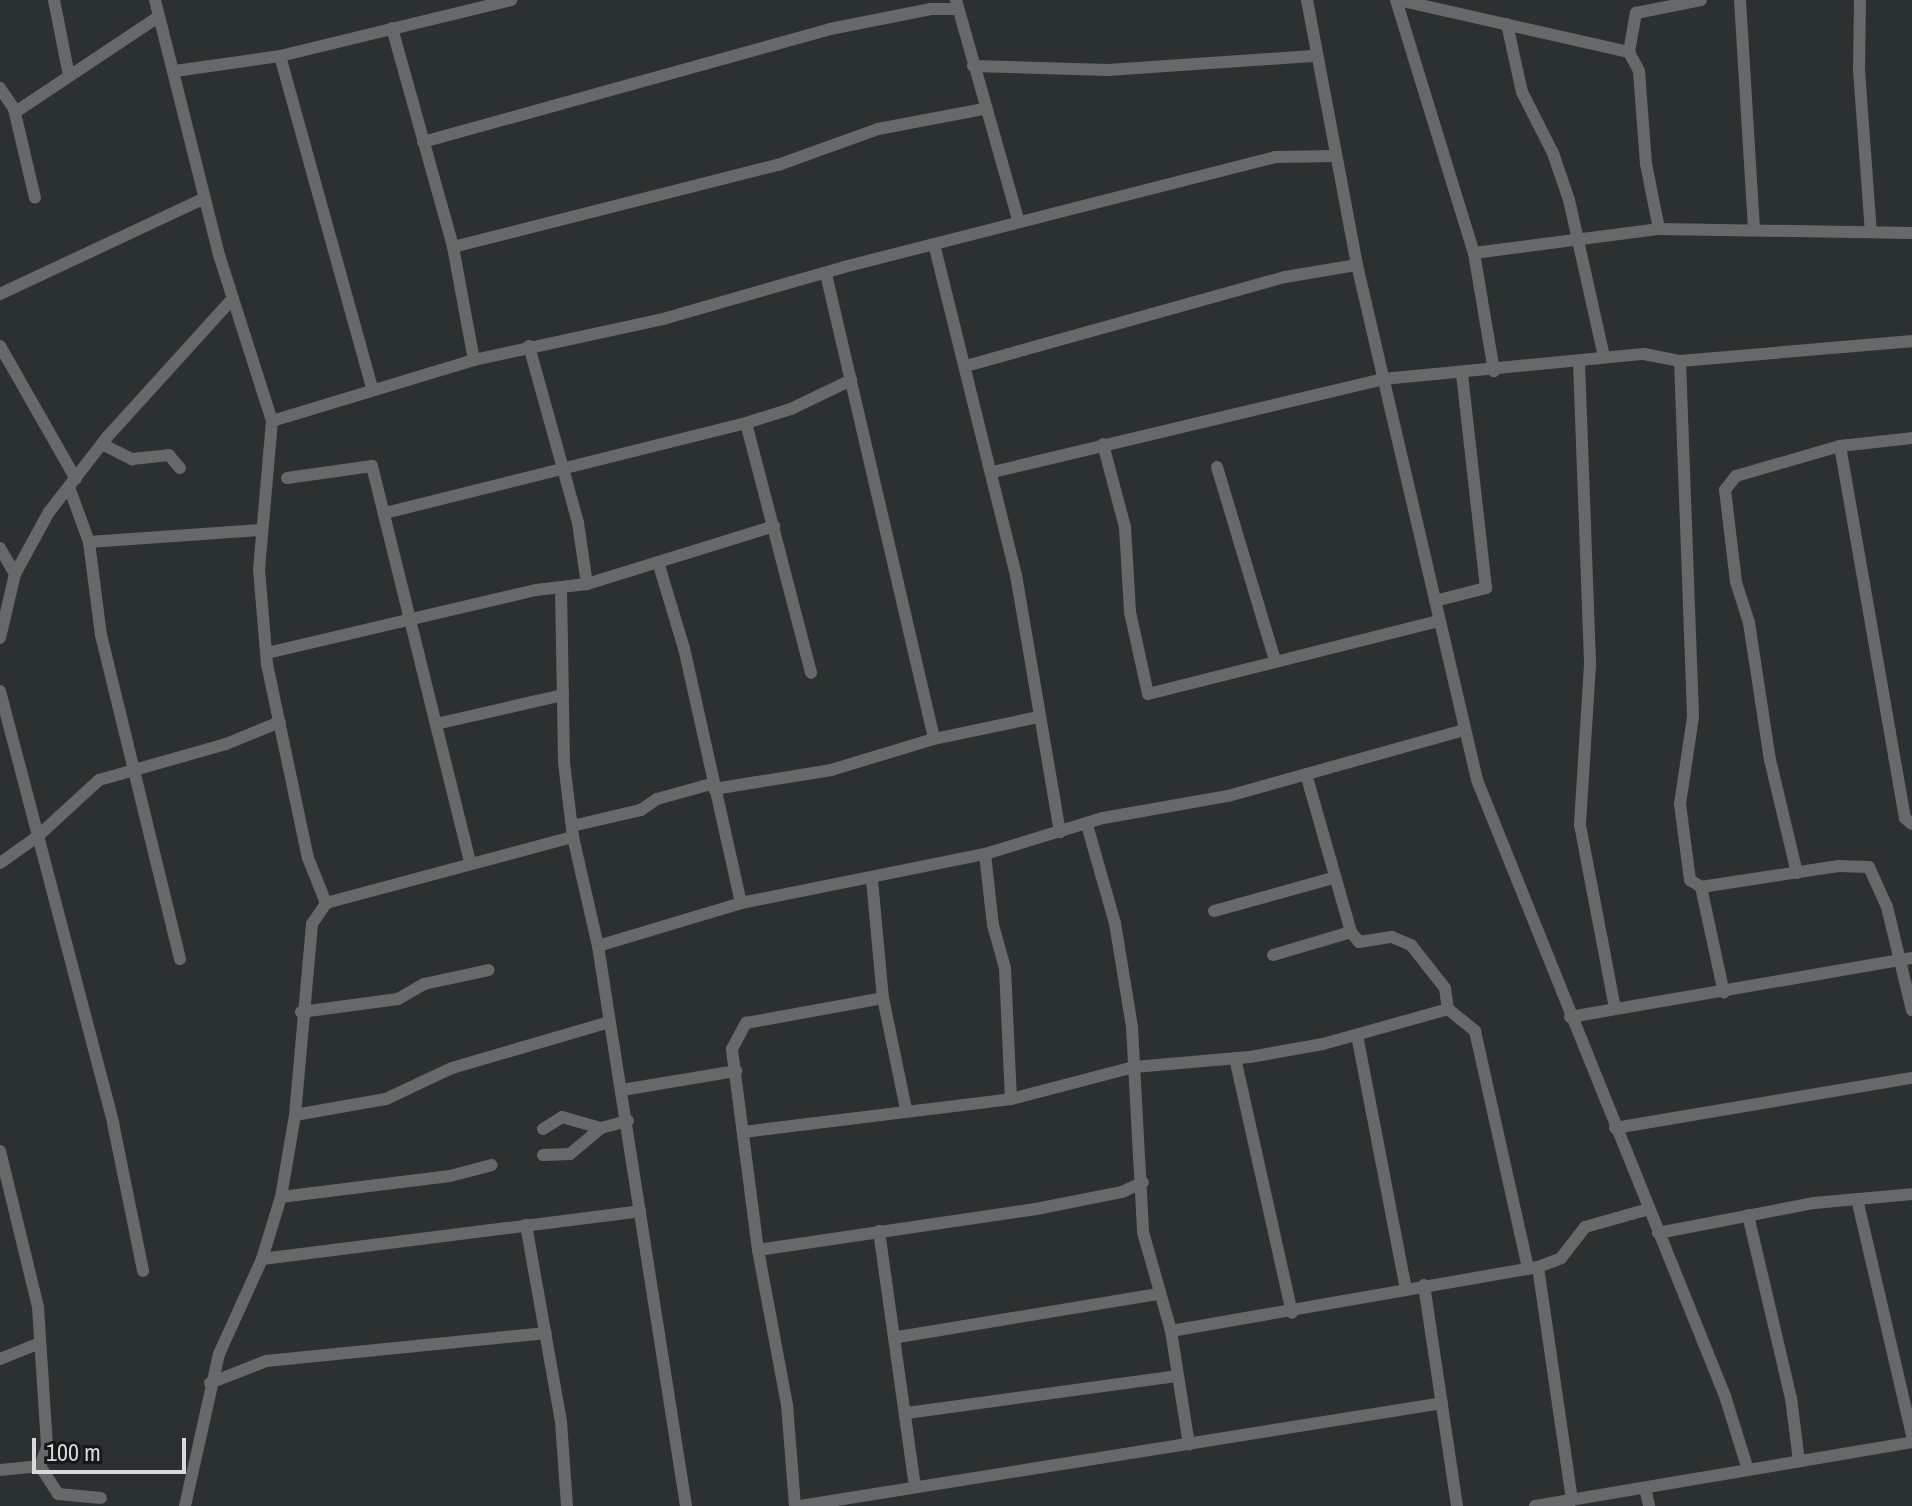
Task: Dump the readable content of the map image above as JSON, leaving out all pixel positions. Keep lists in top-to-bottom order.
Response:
{
  "scale_bar": "100 m"
}
